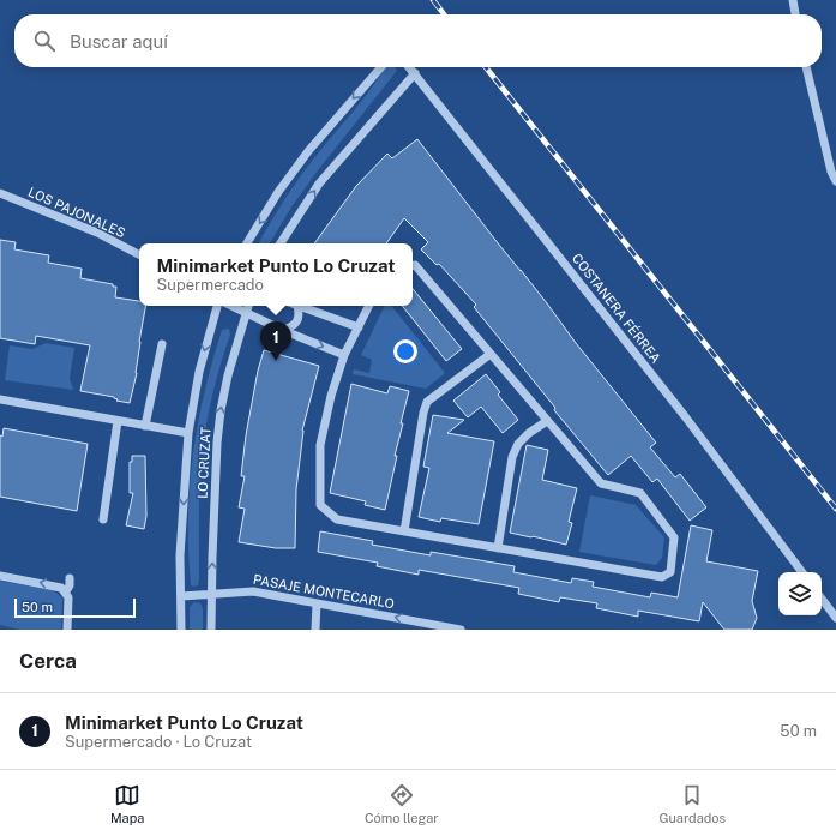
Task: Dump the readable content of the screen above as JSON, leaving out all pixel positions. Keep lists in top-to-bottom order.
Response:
{
  "streets": {
    "street": [
      "LOS PAJONALES",
      "COSTANERA FÉRREA",
      "LO CRUZAT",
      "PASAJE MONTECARLO"
    ]
  },
  "crossings": [
    ["LO CRUZAT", "PASAJE MONTECARLO"]
  ],
  "one_way": ["PASAJE MONTECARLO"],
  "scale_bar": "50 m",
  "page": {
    "search": "Buscar aquí",
    "popup": ["Minimarket Punto Lo Cruzat", "Supermercado"],
    "pins": "1",
    "scale": "50 m",
    "heading": "Cerca",
    "list": [
      {
        "mark": "1",
        "name": "Minimarket Punto Lo Cruzat",
        "note": "Supermercado · Lo Cruzat",
        "value": "50 m"
      }
    ],
    "nav": ["Mapa", "Cómo llegar", "Guardados"]
  }
}
